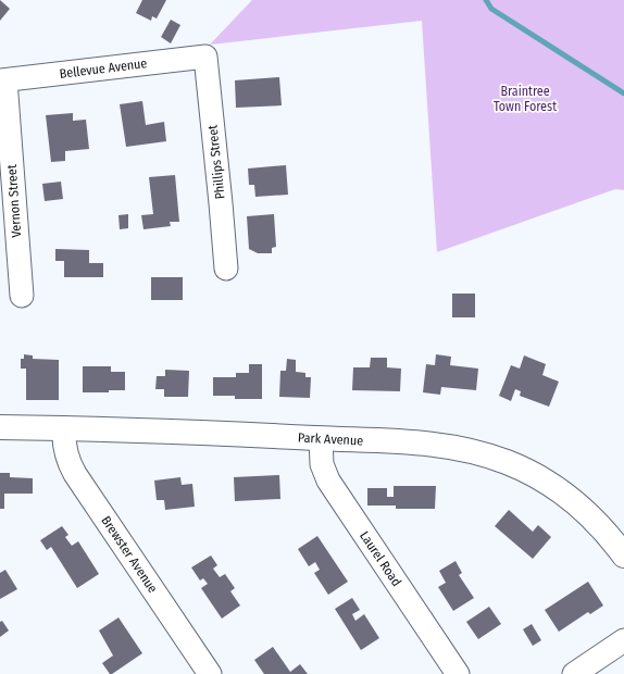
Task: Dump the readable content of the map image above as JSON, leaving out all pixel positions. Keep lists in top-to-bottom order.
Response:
{
  "streets": {
    "street": [
      "Bellevue Avenue",
      "Phillips Street",
      "Vernon Street",
      "Park Avenue",
      "Brewster Avenue",
      "Laurel Road"
    ]
  },
  "crossings": [
    ["Bellevue Avenue", "Phillips Street"],
    ["Bellevue Avenue", "Vernon Street"],
    ["Park Avenue", "Brewster Avenue"],
    ["Park Avenue", "Laurel Road"]
  ],
  "parks": ["Braintree Town Forest"]
}
